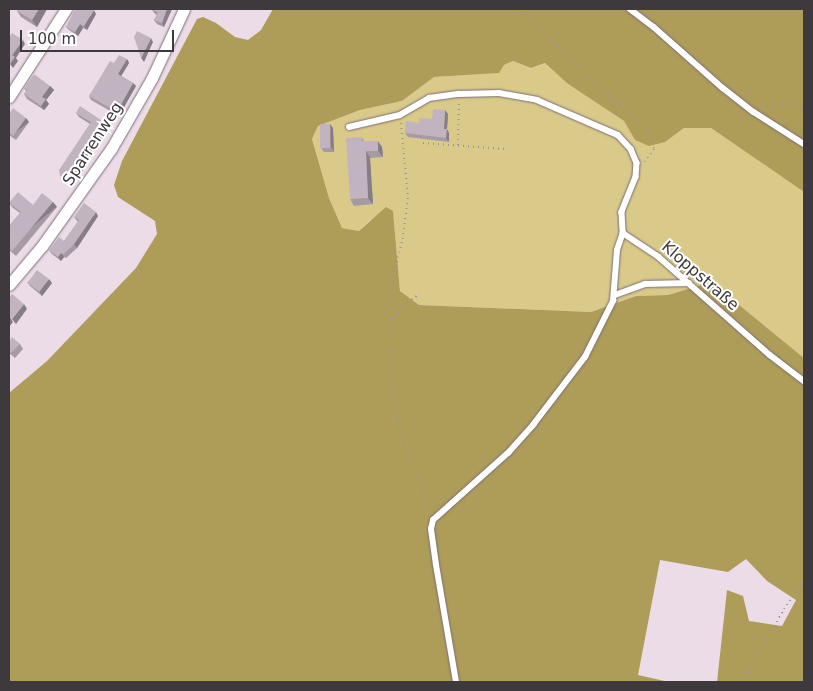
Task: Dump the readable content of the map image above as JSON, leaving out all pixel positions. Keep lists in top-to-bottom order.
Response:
{
  "streets": {
    "street": ["Sparrenweg"],
    "lane": ["Kloppstraße"]
  },
  "scale_bar": "100 m"
}
